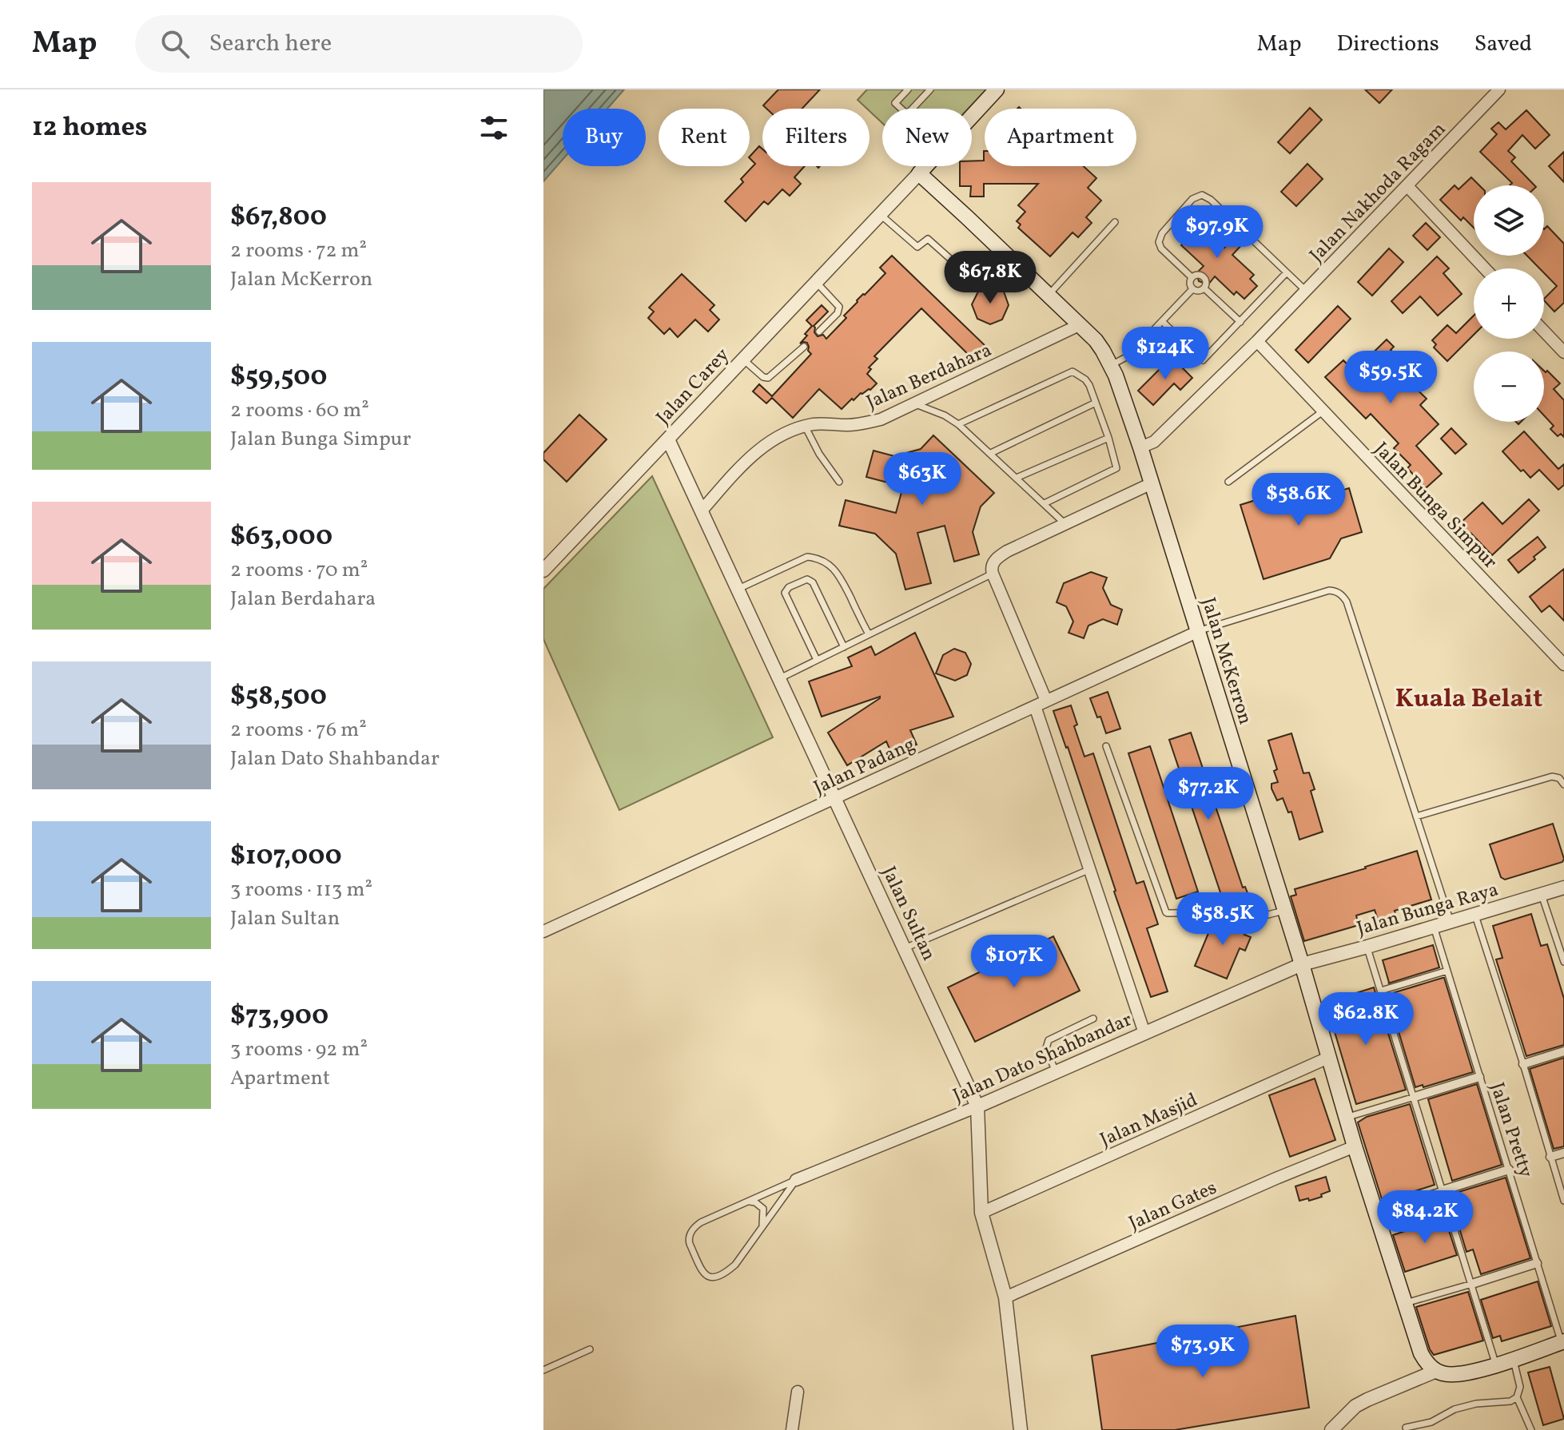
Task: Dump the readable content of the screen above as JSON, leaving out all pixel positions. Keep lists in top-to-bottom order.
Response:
{
  "streets": {
    "main road": ["Jalan McKerron"],
    "street": [
      "Jalan Nakhoda Ragam",
      "Jalan Berdahara",
      "Jalan Carey",
      "Jalan Bunga Simpur",
      "Jalan Padang",
      "Jalan Bunga Raya",
      "Jalan Sultan",
      "Jalan Dato Shahbandar",
      "Jalan Masjid",
      "Jalan Gates"
    ],
    "lane": ["Jalan Pretty"]
  },
  "crossings": [
    ["Jalan Nakhoda Ragam", "Jalan Bunga Simpur"],
    ["Jalan Nakhoda Ragam", "Jalan McKerron"],
    ["Jalan Berdahara", "Jalan McKerron"],
    ["Jalan Berdahara", "Jalan Sultan"],
    ["Jalan Carey", "Jalan McKerron"],
    ["Jalan Carey", "Jalan Sultan"],
    ["Jalan McKerron", "Jalan Padang"],
    ["Jalan McKerron", "Jalan Bunga Raya"],
    ["Jalan McKerron", "Jalan Dato Shahbandar"],
    ["Jalan McKerron", "Jalan Masjid"],
    ["Jalan McKerron", "Jalan Gates"],
    ["Jalan Padang", "Jalan Sultan"],
    ["Jalan Bunga Raya", "Jalan Dato Shahbandar"],
    ["Jalan Bunga Raya", "Jalan Pretty"],
    ["Jalan Sultan", "Jalan Dato Shahbandar"],
    ["Jalan Sultan", "Jalan Masjid"],
    ["Jalan Sultan", "Jalan Gates"]
  ],
  "districts": ["Kuala Belait"],
  "page": {
    "header": "Map",
    "search": "Search here",
    "nav": ["Map", "Directions", "Saved"],
    "heading": "12 homes",
    "chip": [
      "Buy",
      "Rent",
      "Filters",
      "New",
      "Apartment"
    ],
    "list": [
      {
        "name": "$67,800",
        "note": "2 rooms · 72 m² · Jalan McKerron"
      },
      {
        "name": "$59,500",
        "note": "2 rooms · 60 m² · Jalan Bunga Simpur"
      },
      {
        "name": "$63,000",
        "note": "2 rooms · 70 m² · Jalan Berdahara"
      },
      {
        "name": "$58,500",
        "note": "2 rooms · 76 m² · Jalan Dato Shahbandar"
      },
      {
        "name": "$107,000",
        "note": "3 rooms · 113 m² · Jalan Sultan"
      },
      {
        "name": "$73,900",
        "note": "3 rooms · 92 m² · Apartment"
      }
    ],
    "map_buttons": ["+", "−"],
    "price": [
      "$97.9K",
      "$67.8K",
      "$124K",
      "$59.5K",
      "$63K",
      "$58.6K",
      "$77.2K",
      "$58.5K",
      "$107K",
      "$62.8K",
      "$84.2K",
      "$73.9K"
    ]
  }
}
